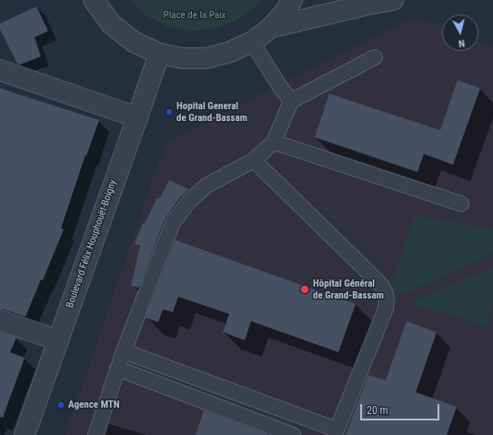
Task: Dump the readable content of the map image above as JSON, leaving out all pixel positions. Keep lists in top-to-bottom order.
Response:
{
  "streets": {
    "street": ["Boulevard Félix Houphouët-Boigny"]
  },
  "parks": ["Place de la Paix"],
  "places": ["Hopital General de Grand-Bassam", "Hôpital Général de Grand-Bassam", "Agence MTN"],
  "scale_bar": "20 m",
  "north": "bottom"
}
